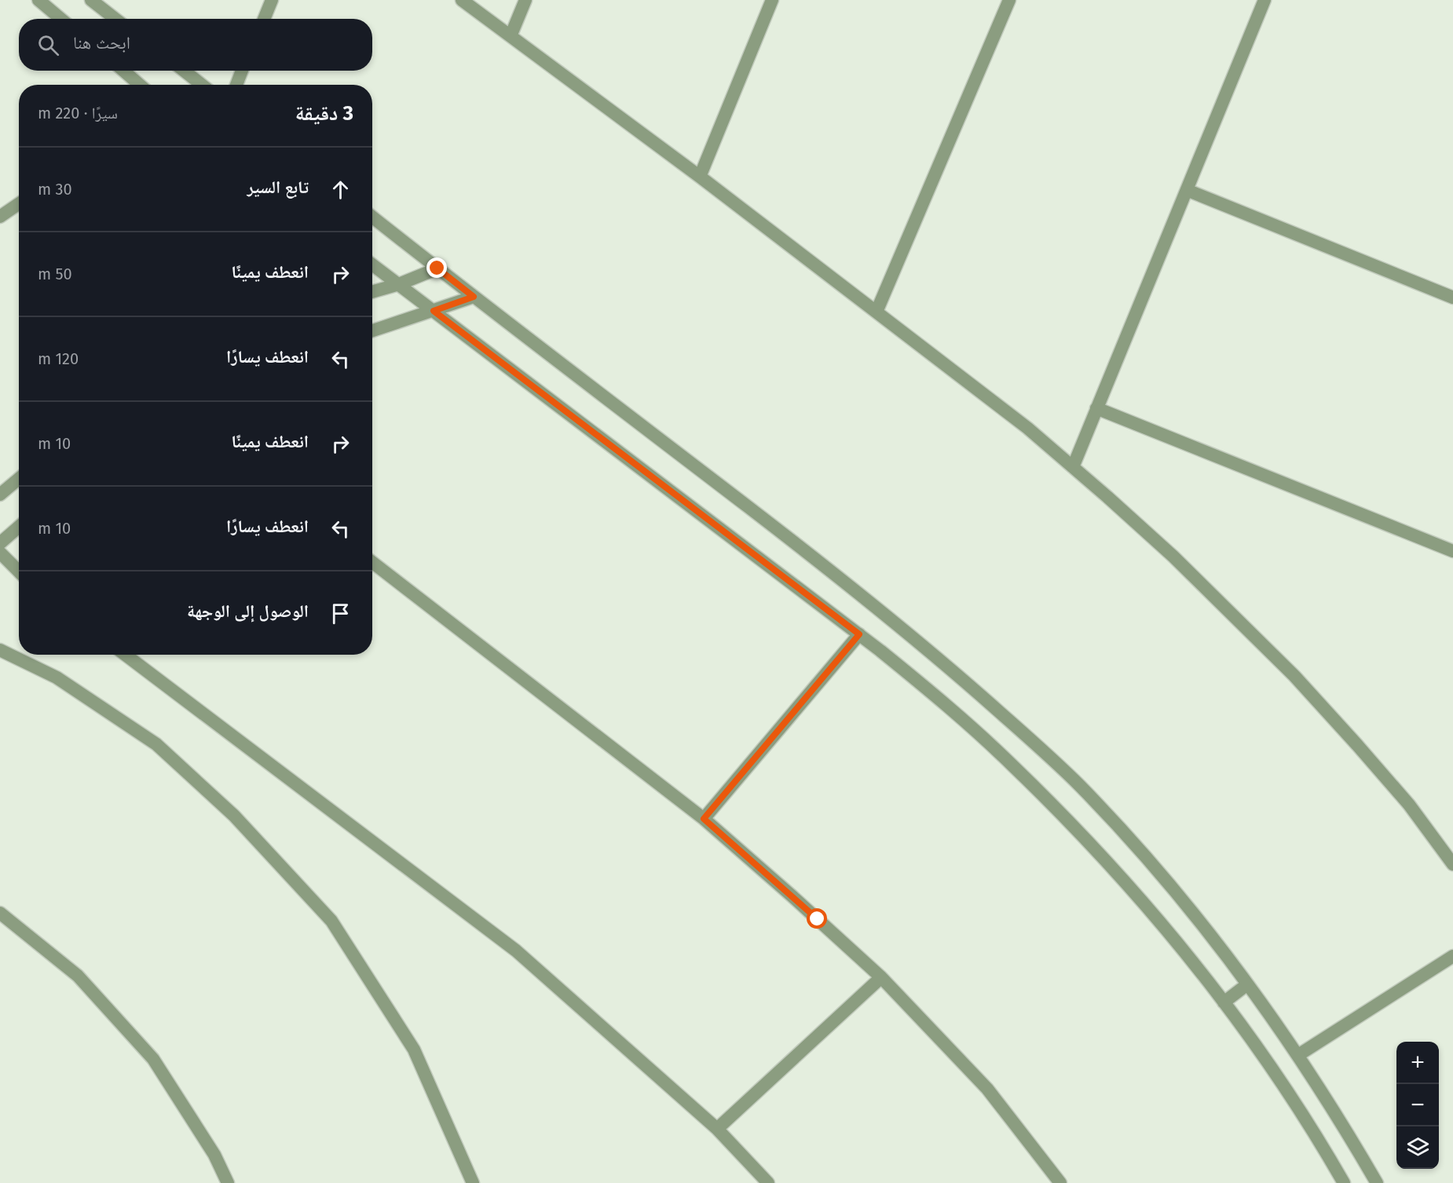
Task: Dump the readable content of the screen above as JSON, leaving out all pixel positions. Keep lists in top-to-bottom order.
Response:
{
  "page": {
    "search": "ابحث هنا",
    "heading": ["3 دقيقة", "سيرًا · 220 m"],
    "list": [
      ["تابع السير", "30 m"],
      ["انعطف يمينًا", "50 m"],
      ["انعطف يسارًا", "120 m"],
      ["انعطف يمينًا", "10 m"],
      ["انعطف يسارًا", "10 m"],
      "الوصول إلى الوجهة"
    ],
    "map_buttons": ["+", "−"]
  }
}
